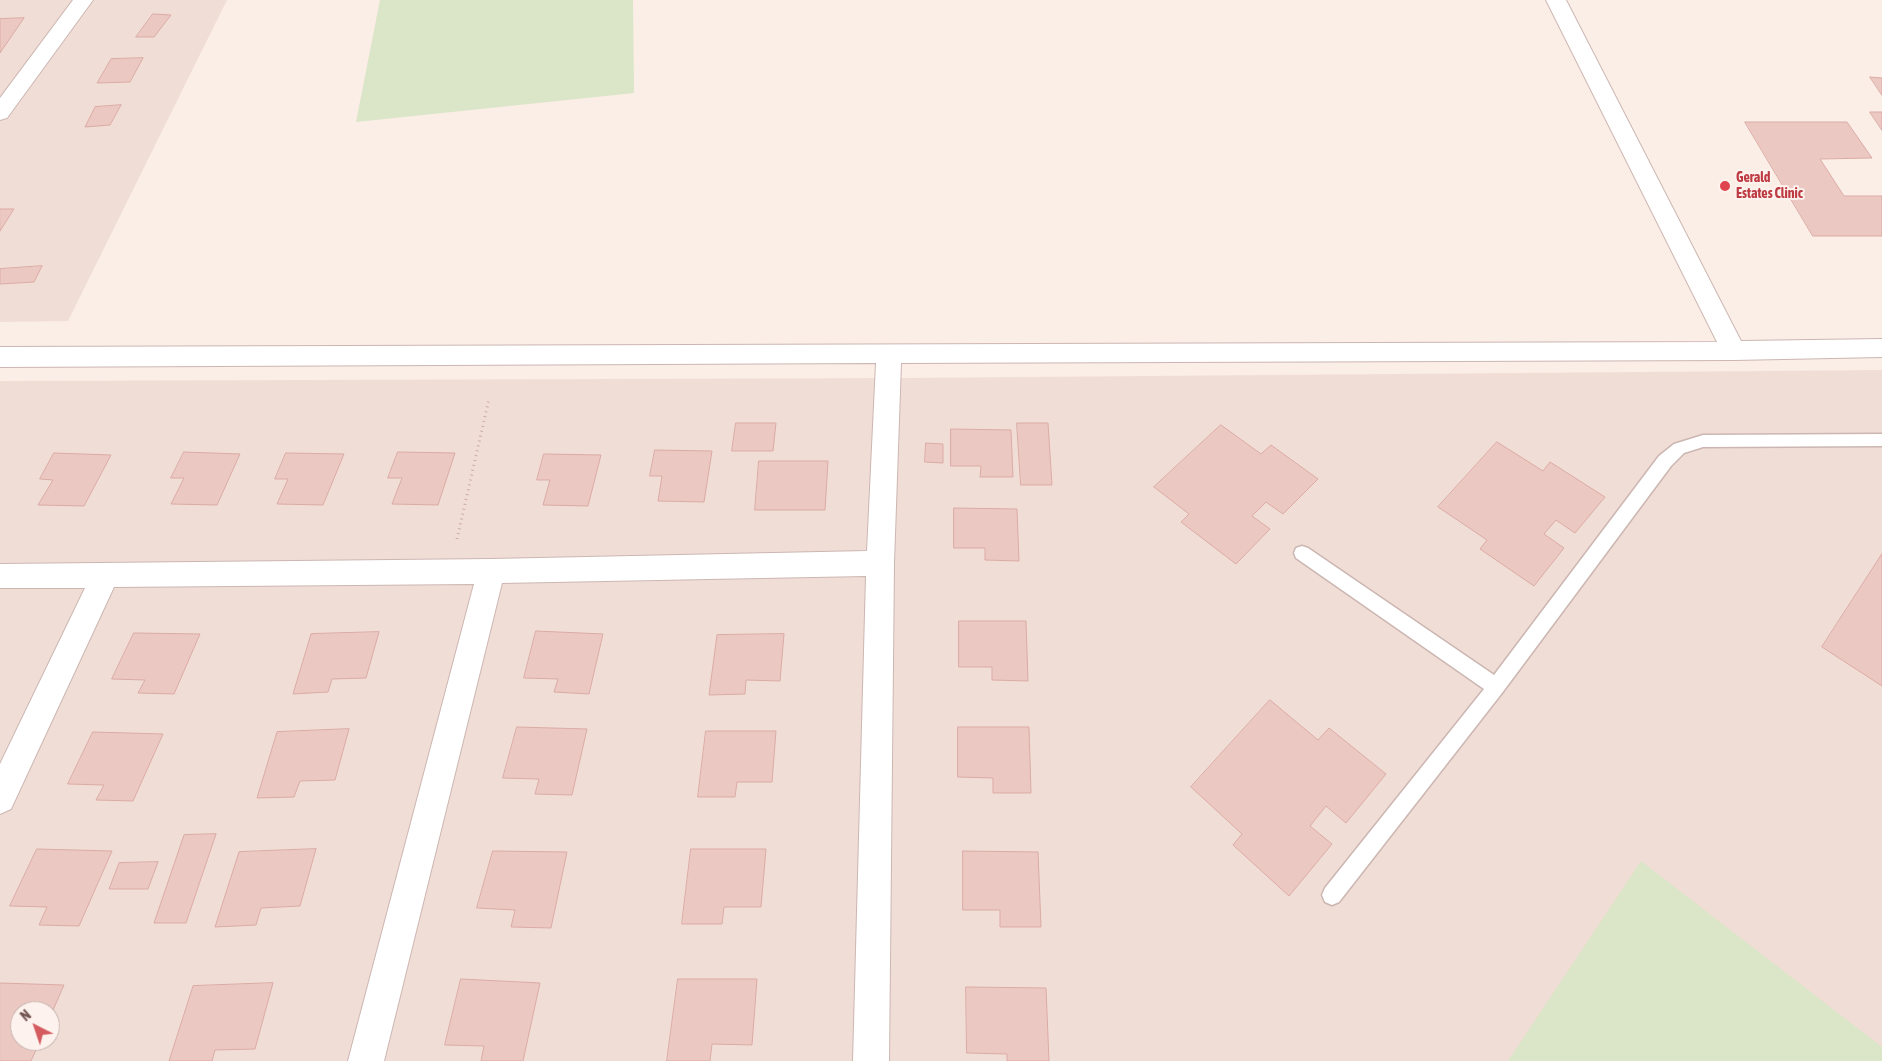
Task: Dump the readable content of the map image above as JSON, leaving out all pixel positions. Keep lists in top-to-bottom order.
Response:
{
  "places": ["Gerald Estates Clinic"],
  "north": "top left"
}
